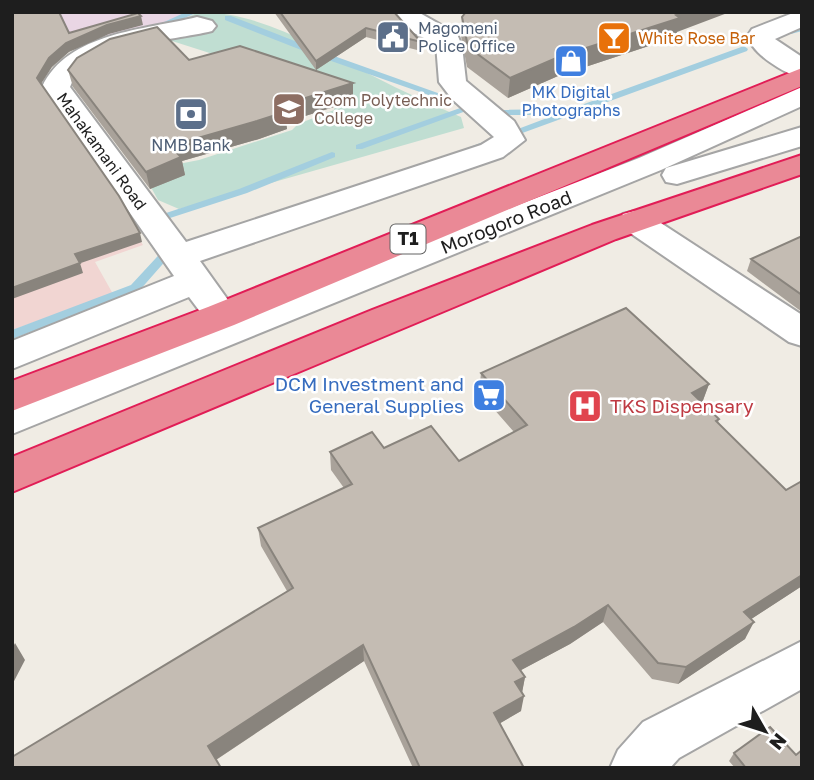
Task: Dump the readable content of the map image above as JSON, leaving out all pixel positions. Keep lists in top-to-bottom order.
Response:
{
  "streets": {
    "highway": ["Morogoro Road", "T1"],
    "street": ["Mahakamani Road"]
  },
  "crossings": [
    ["Mahakamani Road", "Morogoro Road"]
  ],
  "places": {
    "public building": ["Magomeni Police Office"],
    "bar": ["White Rose Bar"],
    "shop": ["MK Digital Photographs"],
    "school or university": ["Zoom Polytechnic College"],
    "bank": ["NMB Bank"],
    "supermarket": ["DCM Investment and General Supplies"],
    "hospital": ["TKS Dispensary"]
  },
  "north": "bottom right"
}
